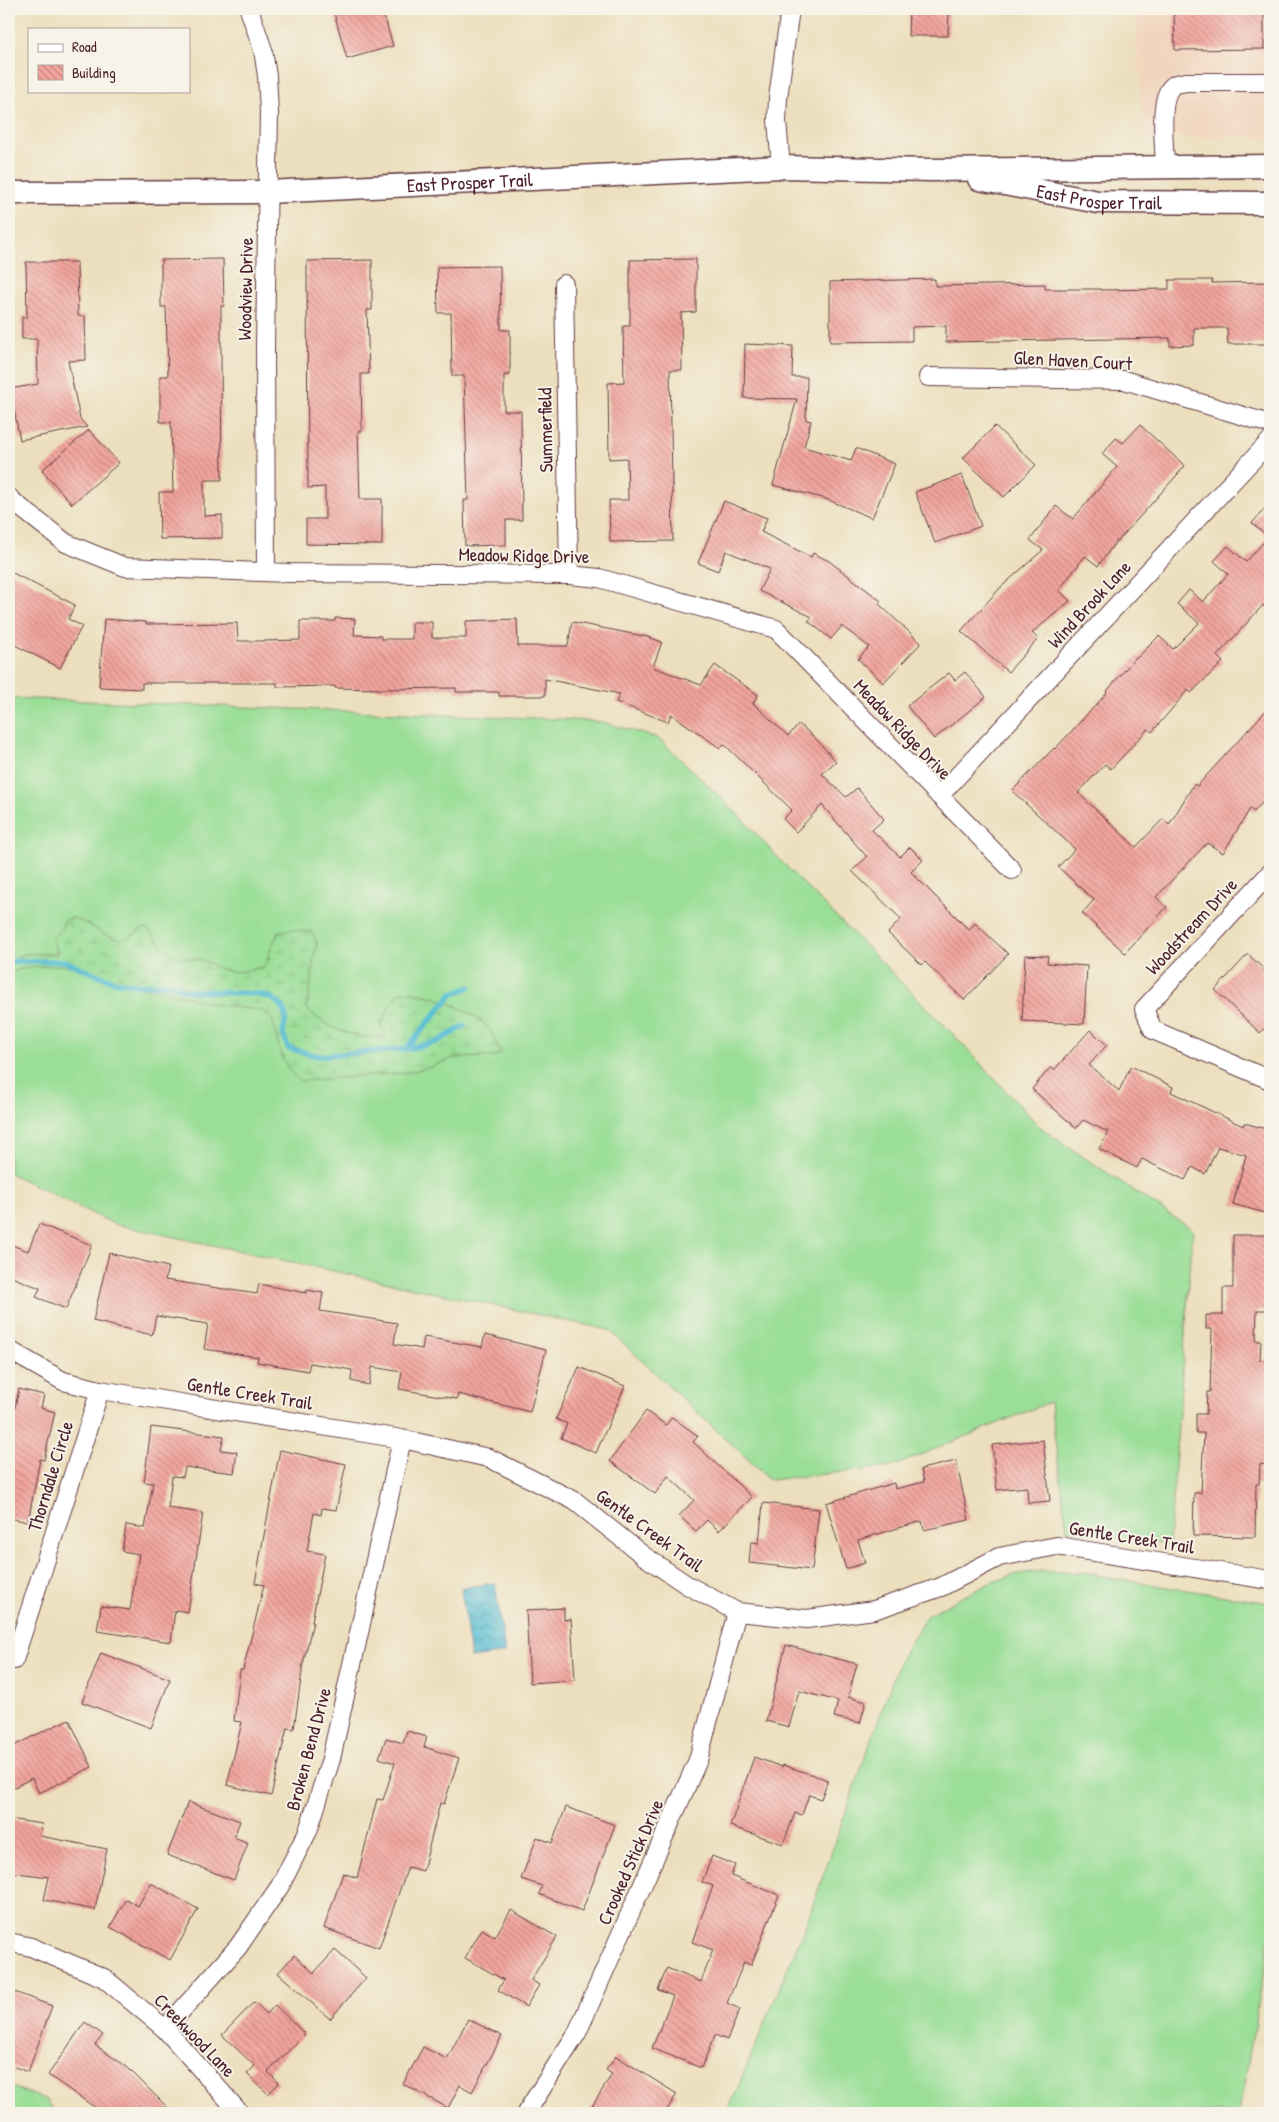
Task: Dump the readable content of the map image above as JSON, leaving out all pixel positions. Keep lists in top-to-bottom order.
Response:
{
  "streets": {
    "main road": ["East Prosper Trail"],
    "street": [
      "Woodview Drive",
      "Glen Haven Court",
      "Summerfield",
      "Meadow Ridge Drive",
      "Wind Brook Lane",
      "Woodstream Drive",
      "Gentle Creek Trail",
      "Thorndale Circle",
      "Broken Bend Drive",
      "Crooked Stick Drive",
      "Creekwood Lane"
    ]
  },
  "crossings": [
    ["East Prosper Trail", "Woodview Drive"],
    ["Woodview Drive", "Meadow Ridge Drive"],
    ["Summerfield", "Meadow Ridge Drive"],
    ["Meadow Ridge Drive", "Wind Brook Lane"],
    ["Gentle Creek Trail", "Thorndale Circle"],
    ["Gentle Creek Trail", "Broken Bend Drive"],
    ["Gentle Creek Trail", "Crooked Stick Drive"],
    ["Broken Bend Drive", "Creekwood Lane"]
  ],
  "legend": ["Road", "Building"]
}
